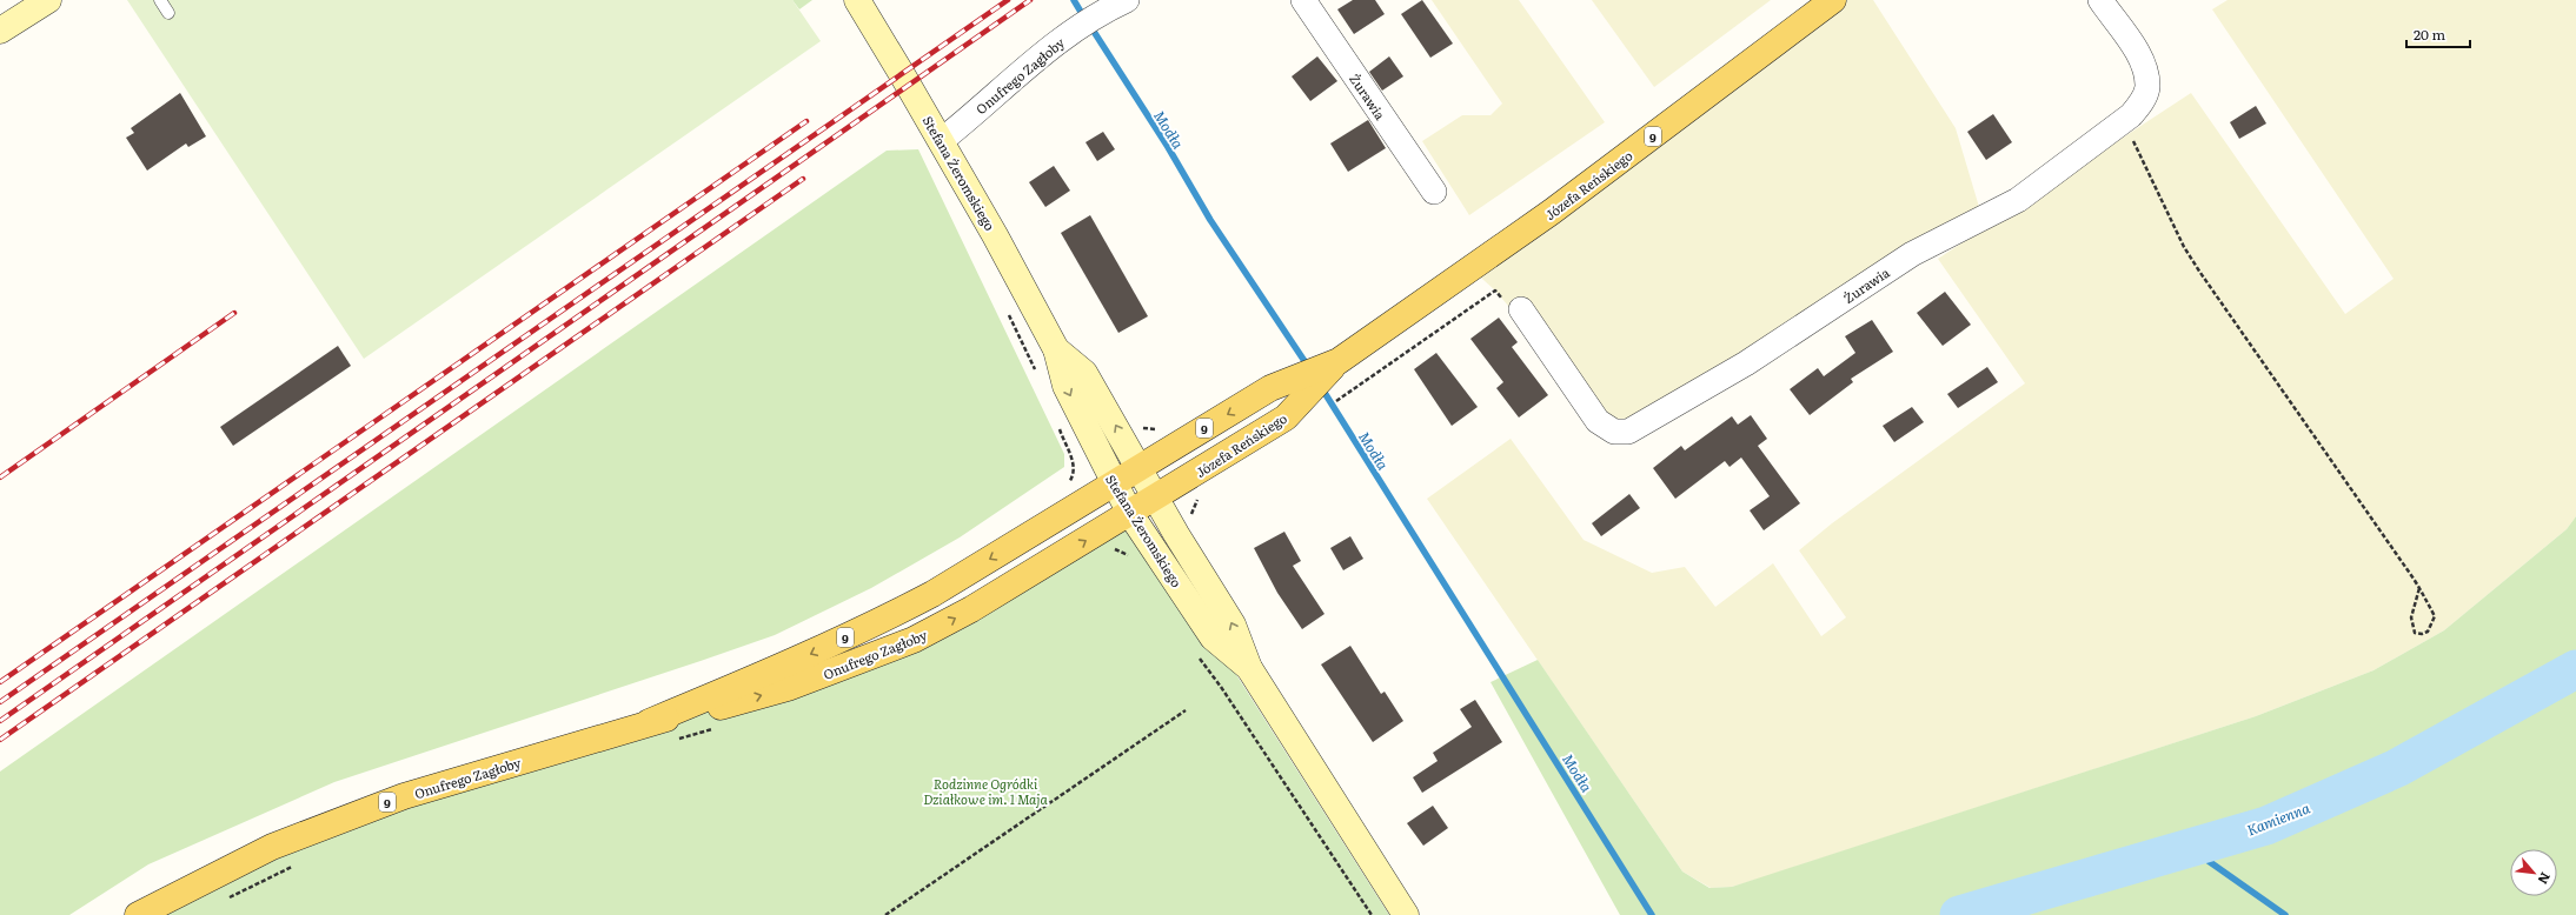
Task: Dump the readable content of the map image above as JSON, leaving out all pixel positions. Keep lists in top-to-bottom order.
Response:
{
  "streets": {
    "main road": ["Onufrego Zagłoby", "9", "Józefa Reńskiego"],
    "street": ["Żurawia", "Stefana Żeromskiego"]
  },
  "crossings": [
    ["Onufrego Zagłoby", "Stefana Żeromskiego"],
    ["Onufrego Zagłoby", "Józefa Reńskiego"],
    ["Stefana Żeromskiego", "Józefa Reńskiego"]
  ],
  "water": ["Modła", "Kamienna"],
  "parks": ["Rodzinne Ogródki Działkowe im. 1 Maja"],
  "scale_bar": "20 m",
  "north": "bottom right"
}
